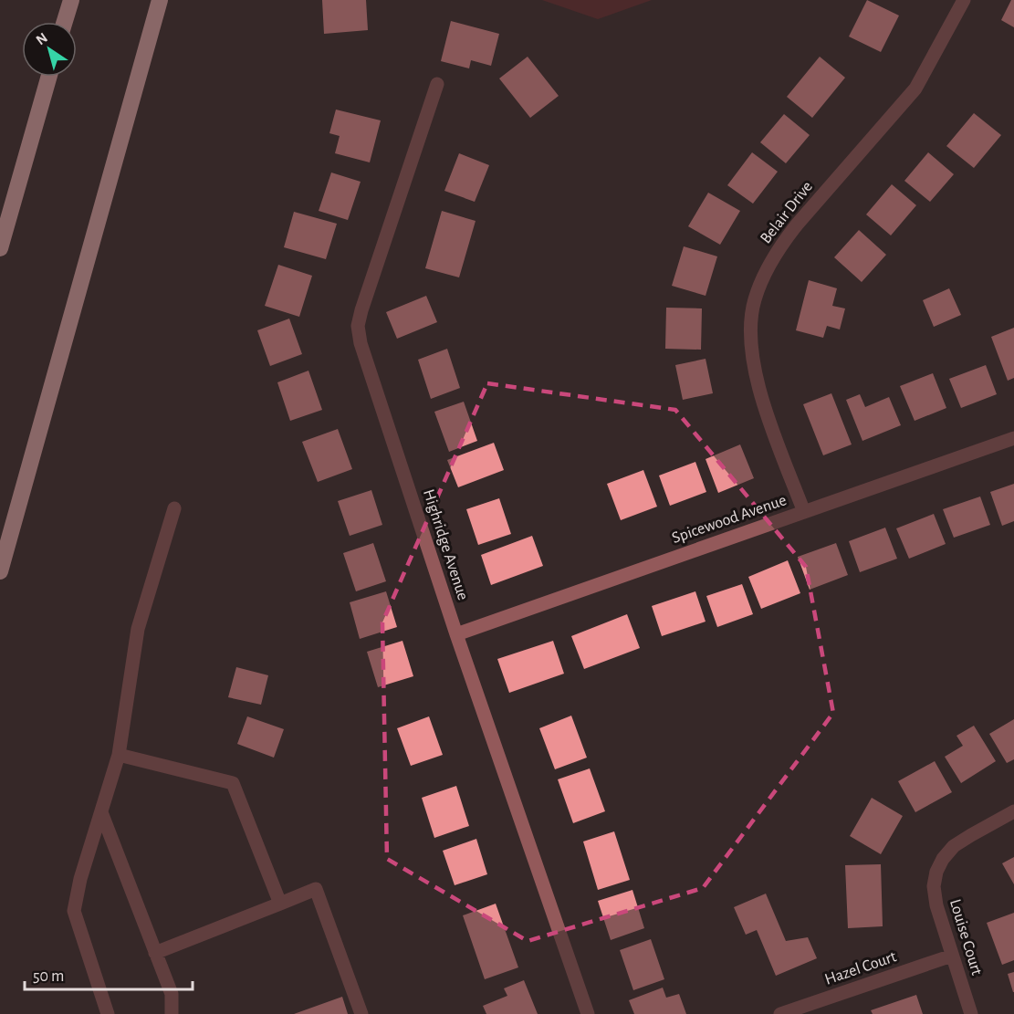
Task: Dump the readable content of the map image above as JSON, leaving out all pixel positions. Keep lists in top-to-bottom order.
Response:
{
  "streets": {
    "street": [
      "Belair Drive",
      "Spicewood Avenue",
      "Highridge Avenue",
      "Louise Court",
      "Hazel Court"
    ]
  },
  "crossings": [
    ["Belair Drive", "Spicewood Avenue"],
    ["Spicewood Avenue", "Highridge Avenue"],
    ["Louise Court", "Hazel Court"]
  ],
  "scale_bar": "50 m",
  "north": "top left"
}
